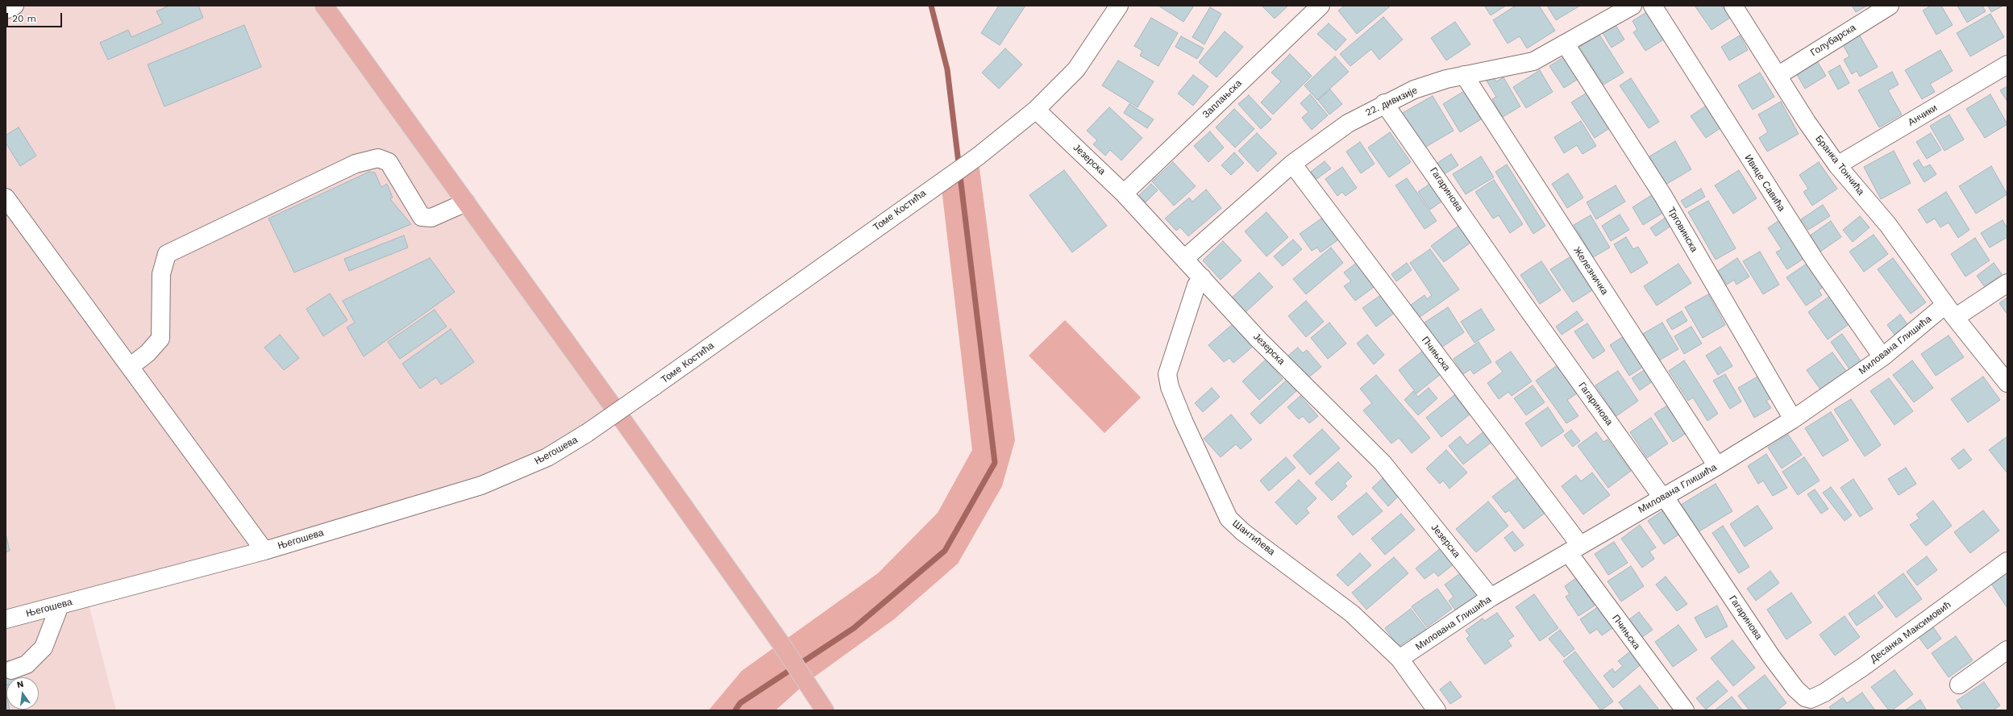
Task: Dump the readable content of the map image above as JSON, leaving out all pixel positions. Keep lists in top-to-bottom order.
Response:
{
  "streets": {
    "street": [
      "Голубарска",
      "Заплањска",
      "22. дивизије",
      "Анчики",
      "Језерска",
      "Бранка Тончића",
      "Ивице Савића",
      "Гагаринова",
      "Томе Костића",
      "Трговинска",
      "Железничка",
      "Милована Глишића",
      "Пчињска",
      "Његошева",
      "Шантићева",
      "Десанка Максимовић"
    ]
  },
  "crossings": [
    ["Голубарска", "Бранка Тончића"],
    ["Заплањска", "Језерска"],
    ["22. дивизије", "Језерска"],
    ["22. дивизије", "Гагаринова"],
    ["22. дивизије", "Трговинска"],
    ["22. дивизије", "Железничка"],
    ["22. дивизије", "Пчињска"],
    ["Анчики", "Бранка Тончића"],
    ["Језерска", "Томе Костића"],
    ["Језерска", "Милована Глишића"],
    ["Језерска", "Шантићева"],
    ["Бранка Тончића", "Милована Глишића"],
    ["Ивице Савића", "Милована Глишића"],
    ["Гагаринова", "Милована Глишића"],
    ["Гагаринова", "Десанка Максимовић"],
    ["Томе Костића", "Његошева"],
    ["Трговинска", "Милована Глишића"],
    ["Железничка", "Милована Глишића"],
    ["Милована Глишића", "Пчињска"],
    ["Милована Глишића", "Шантићева"]
  ],
  "scale_bar": "20 m",
  "north": "top"
}
